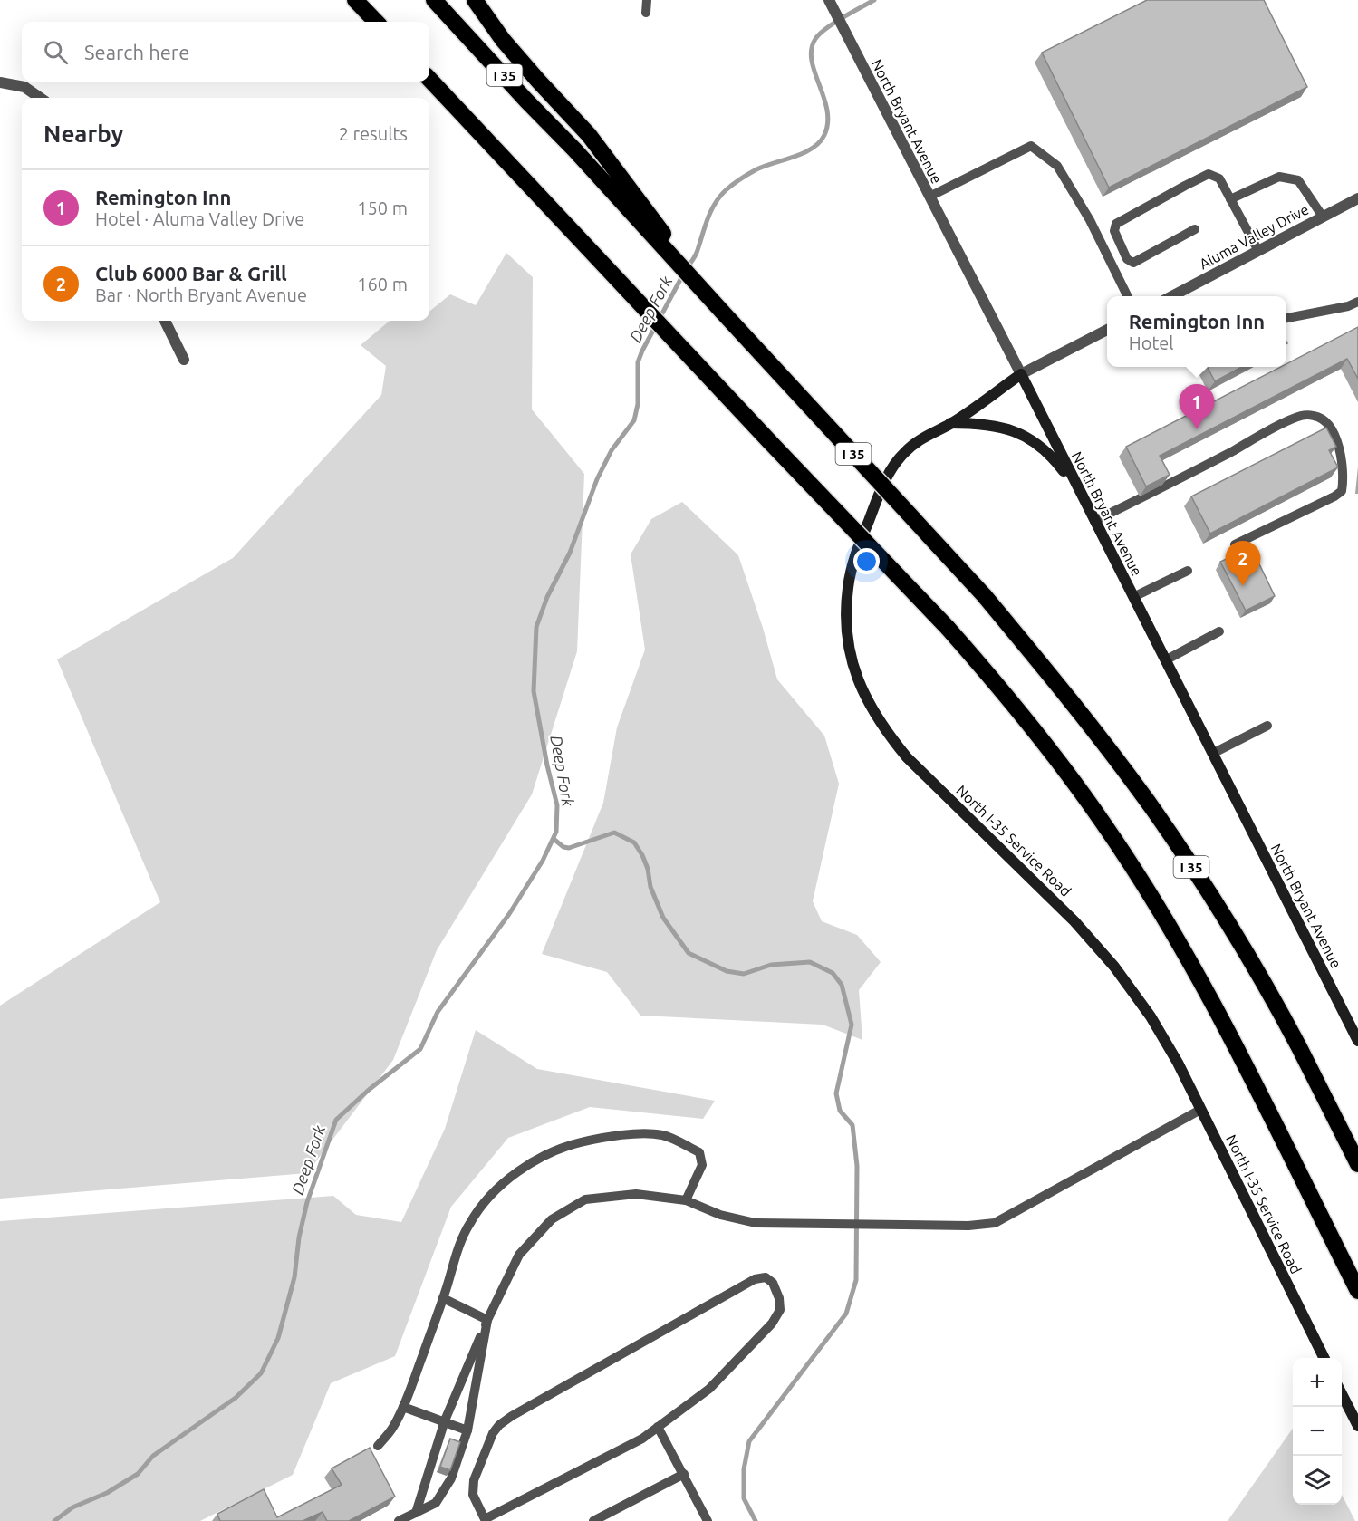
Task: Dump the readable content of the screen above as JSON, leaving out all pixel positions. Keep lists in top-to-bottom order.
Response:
{
  "streets": {
    "highway": ["I 35"],
    "main road": ["North Bryant Avenue", "North I-35 Service Road"],
    "street": ["Aluma Valley Drive"]
  },
  "crossings": [
    ["North Bryant Avenue", "North I-35 Service Road"]
  ],
  "water": ["Deep Fork"],
  "page": {
    "search": "Search here",
    "heading": ["Nearby", "2 results"],
    "list": [
      {
        "mark": "1",
        "name": "Remington Inn",
        "note": "Hotel · Aluma Valley Drive",
        "value": "150 m"
      },
      {
        "mark": "2",
        "name": "Club 6000 Bar & Grill",
        "note": "Bar · North Bryant Avenue",
        "value": "160 m"
      }
    ],
    "popup": ["Remington Inn", "Hotel"],
    "pins": ["1", "2"],
    "map_buttons": ["+", "−"]
  }
}
